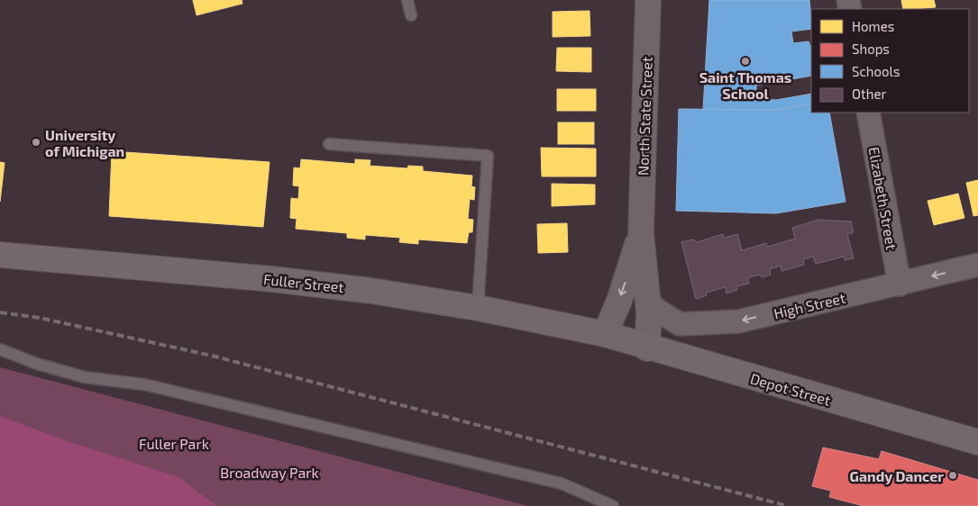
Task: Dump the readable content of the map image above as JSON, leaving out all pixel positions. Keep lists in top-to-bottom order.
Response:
{
  "streets": {
    "main road": ["Fuller Street", "Depot Street"],
    "street": ["North State Street", "Elizabeth Street", "High Street"]
  },
  "crossings": [
    ["Elizabeth Street", "High Street"],
    ["Fuller Street", "Depot Street"]
  ],
  "one_way": ["High Street"],
  "parks": ["Fuller Park", "Broadway Park"],
  "places": ["Saint Thomas School", "University of Michigan", "Gandy Dancer"],
  "legend": [
    "Homes",
    "Shops",
    "Schools",
    "Other"
  ]
}
